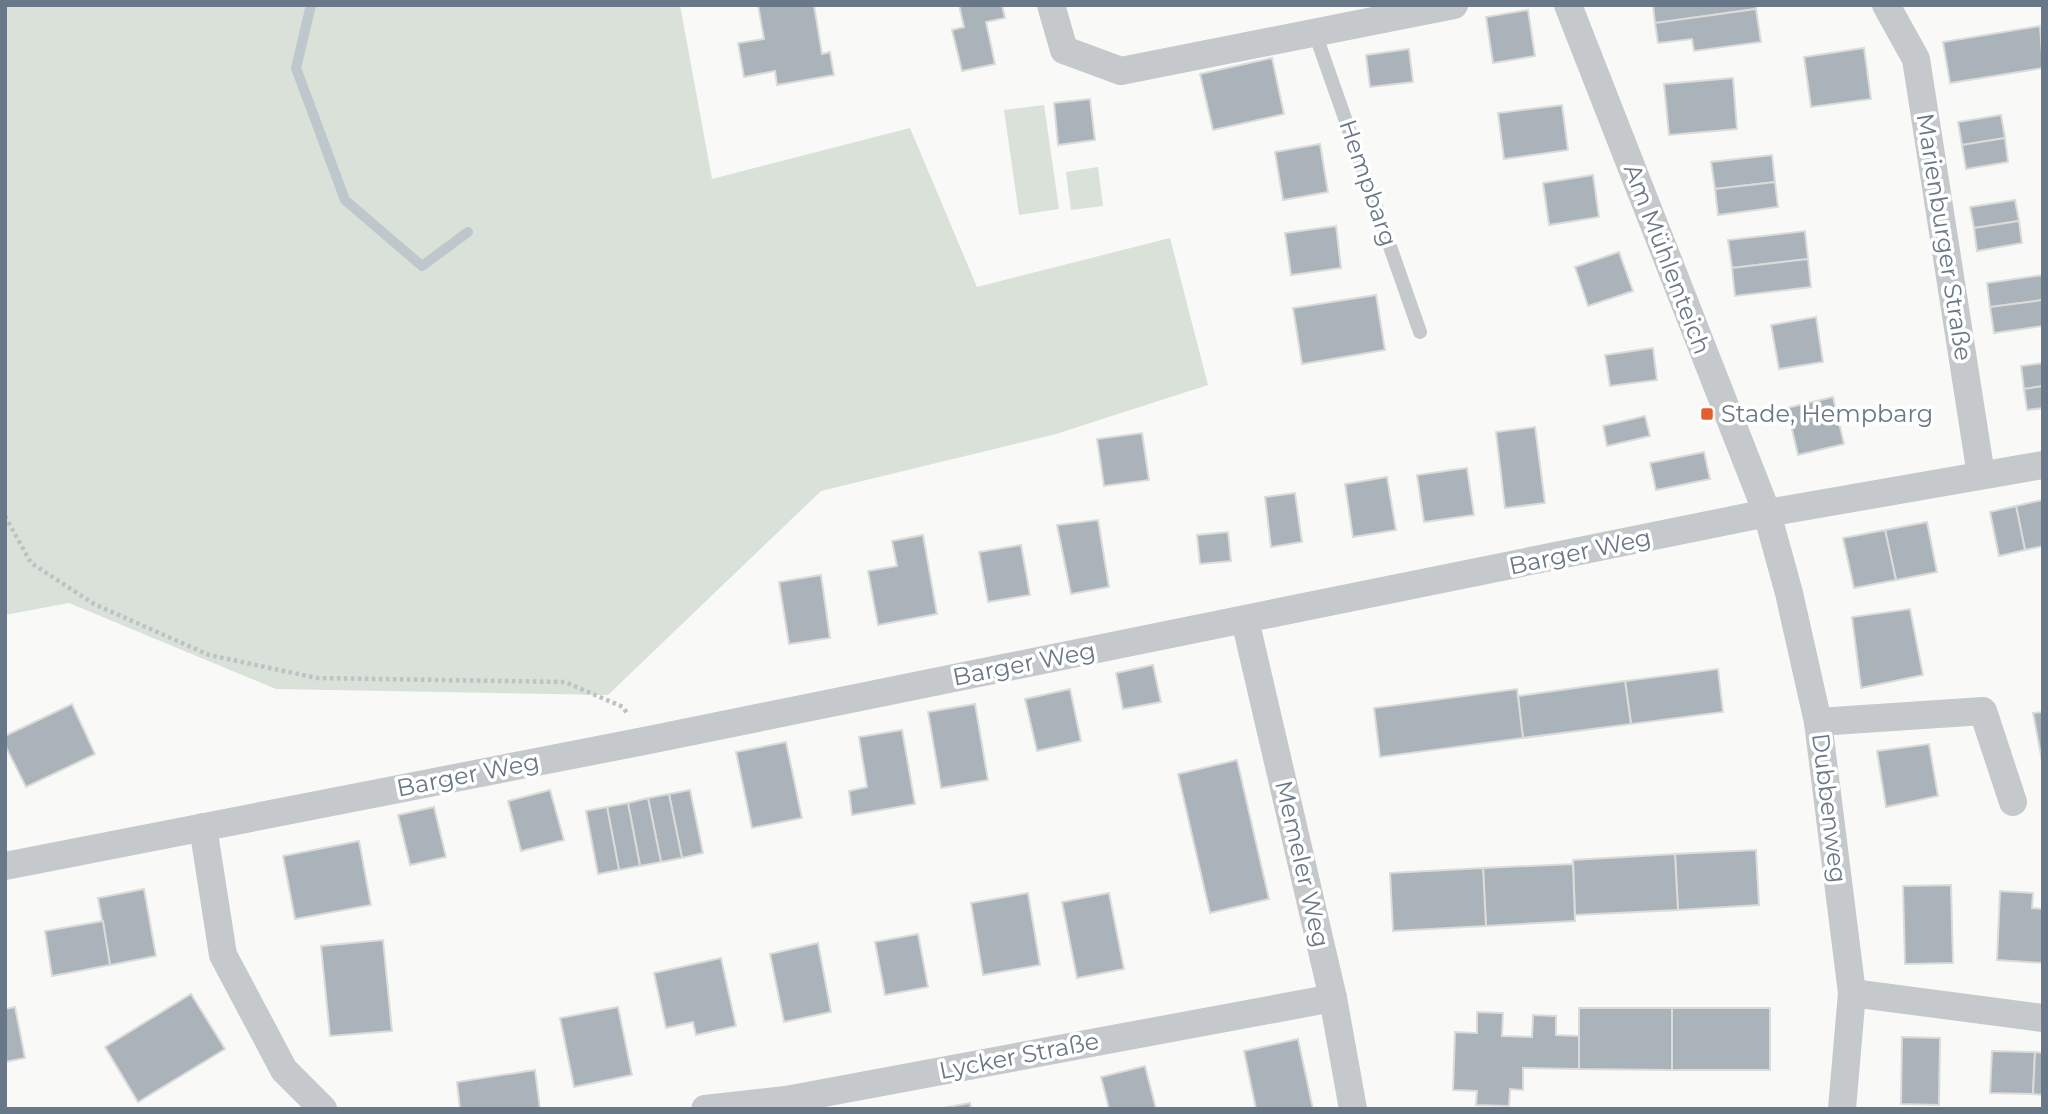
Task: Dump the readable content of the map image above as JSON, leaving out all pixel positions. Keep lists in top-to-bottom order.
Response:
{
  "streets": {
    "street": [
      "Marienburger Straße",
      "Am Mühlenteich",
      "Barger Weg",
      "Dubbenweg",
      "Memeler Weg",
      "Lycker Straße"
    ],
    "lane": ["Hempbarg"]
  },
  "crossings": [
    ["Marienburger Straße", "Barger Weg"],
    ["Am Mühlenteich", "Barger Weg"],
    ["Am Mühlenteich", "Dubbenweg"],
    ["Barger Weg", "Dubbenweg"],
    ["Barger Weg", "Memeler Weg"],
    ["Memeler Weg", "Lycker Straße"]
  ],
  "places": {
    "transit": ["Stade, Hempbarg"]
  }
}
